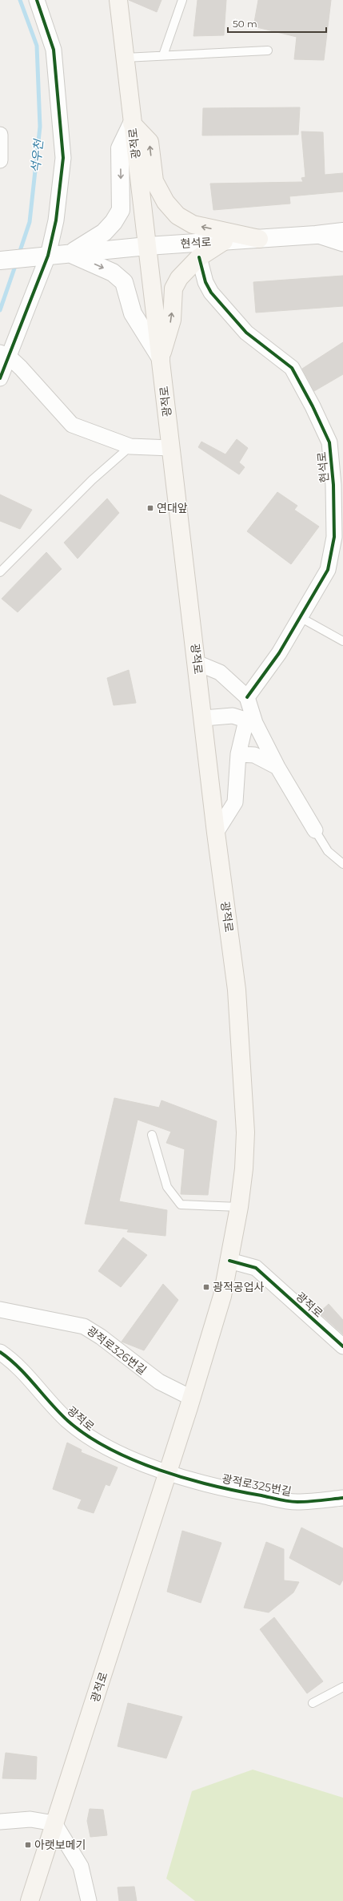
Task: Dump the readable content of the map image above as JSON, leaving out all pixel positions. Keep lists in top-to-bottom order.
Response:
{
  "streets": {
    "main road": ["광적로"],
    "street": ["현석로", "광적로326번길", "광적로325번길"]
  },
  "crossings": [
    ["광적로", "현석로"],
    ["광적로", "광적로326번길"],
    ["광적로", "광적로325번길"]
  ],
  "water": ["석우천"],
  "places": {
    "transit": ["연대앞", "광적공업사", "아랫보메기"]
  },
  "scale_bar": "50 m"
}
